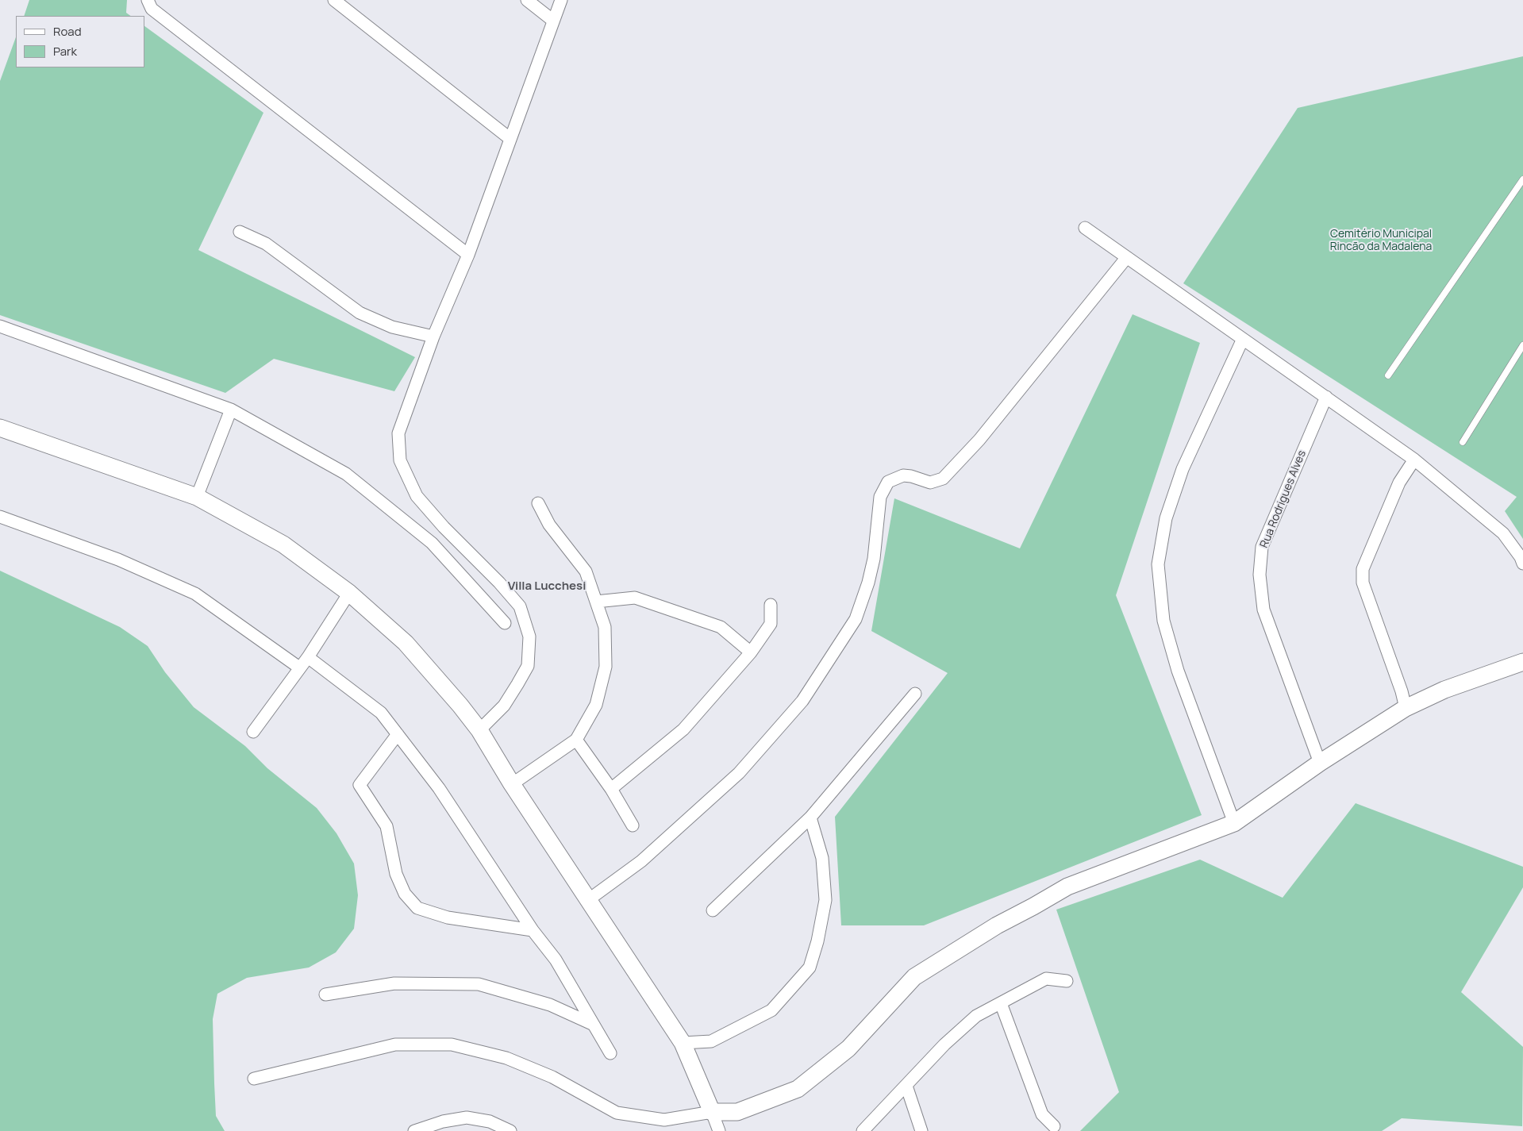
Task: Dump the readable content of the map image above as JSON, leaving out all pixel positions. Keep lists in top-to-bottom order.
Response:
{
  "streets": {
    "street": ["Rua Rodrigues Alves"]
  },
  "districts": ["Villa Lucchesi"],
  "parks": ["Cemitério Municipal Rincão da Madalena"],
  "legend": ["Road", "Park"]
}
